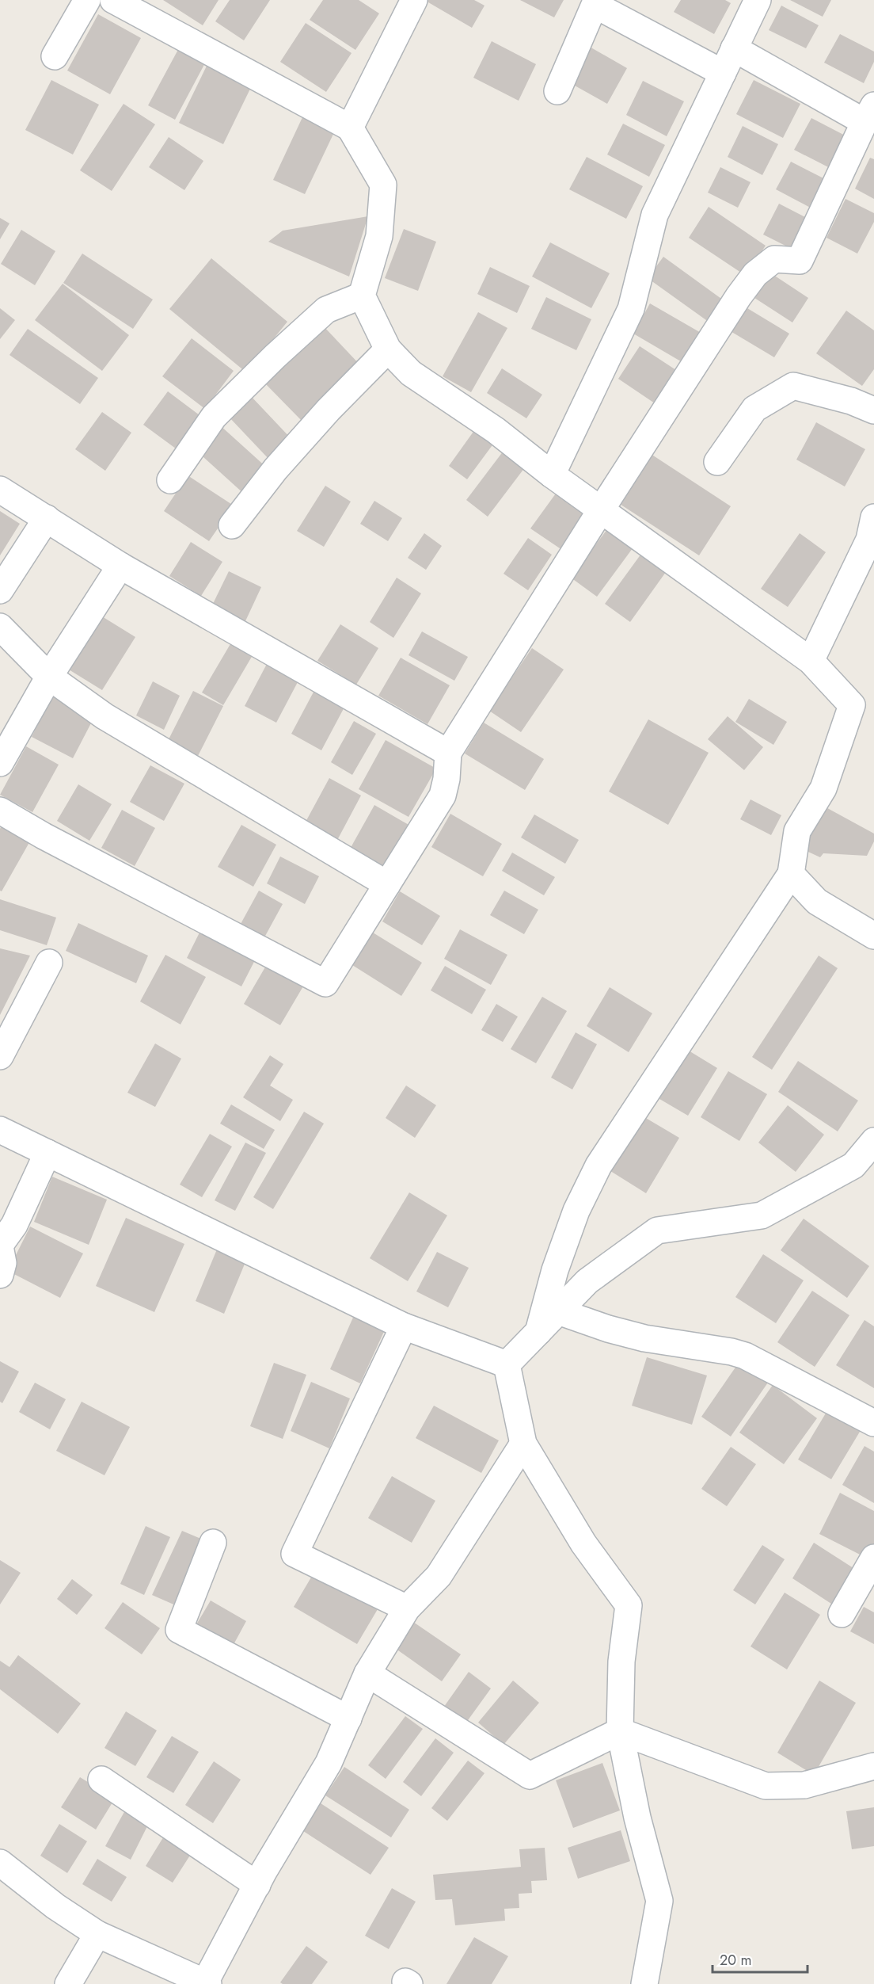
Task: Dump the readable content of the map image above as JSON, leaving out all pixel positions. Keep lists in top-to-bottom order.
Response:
{
  "scale_bar": "20 m"
}
